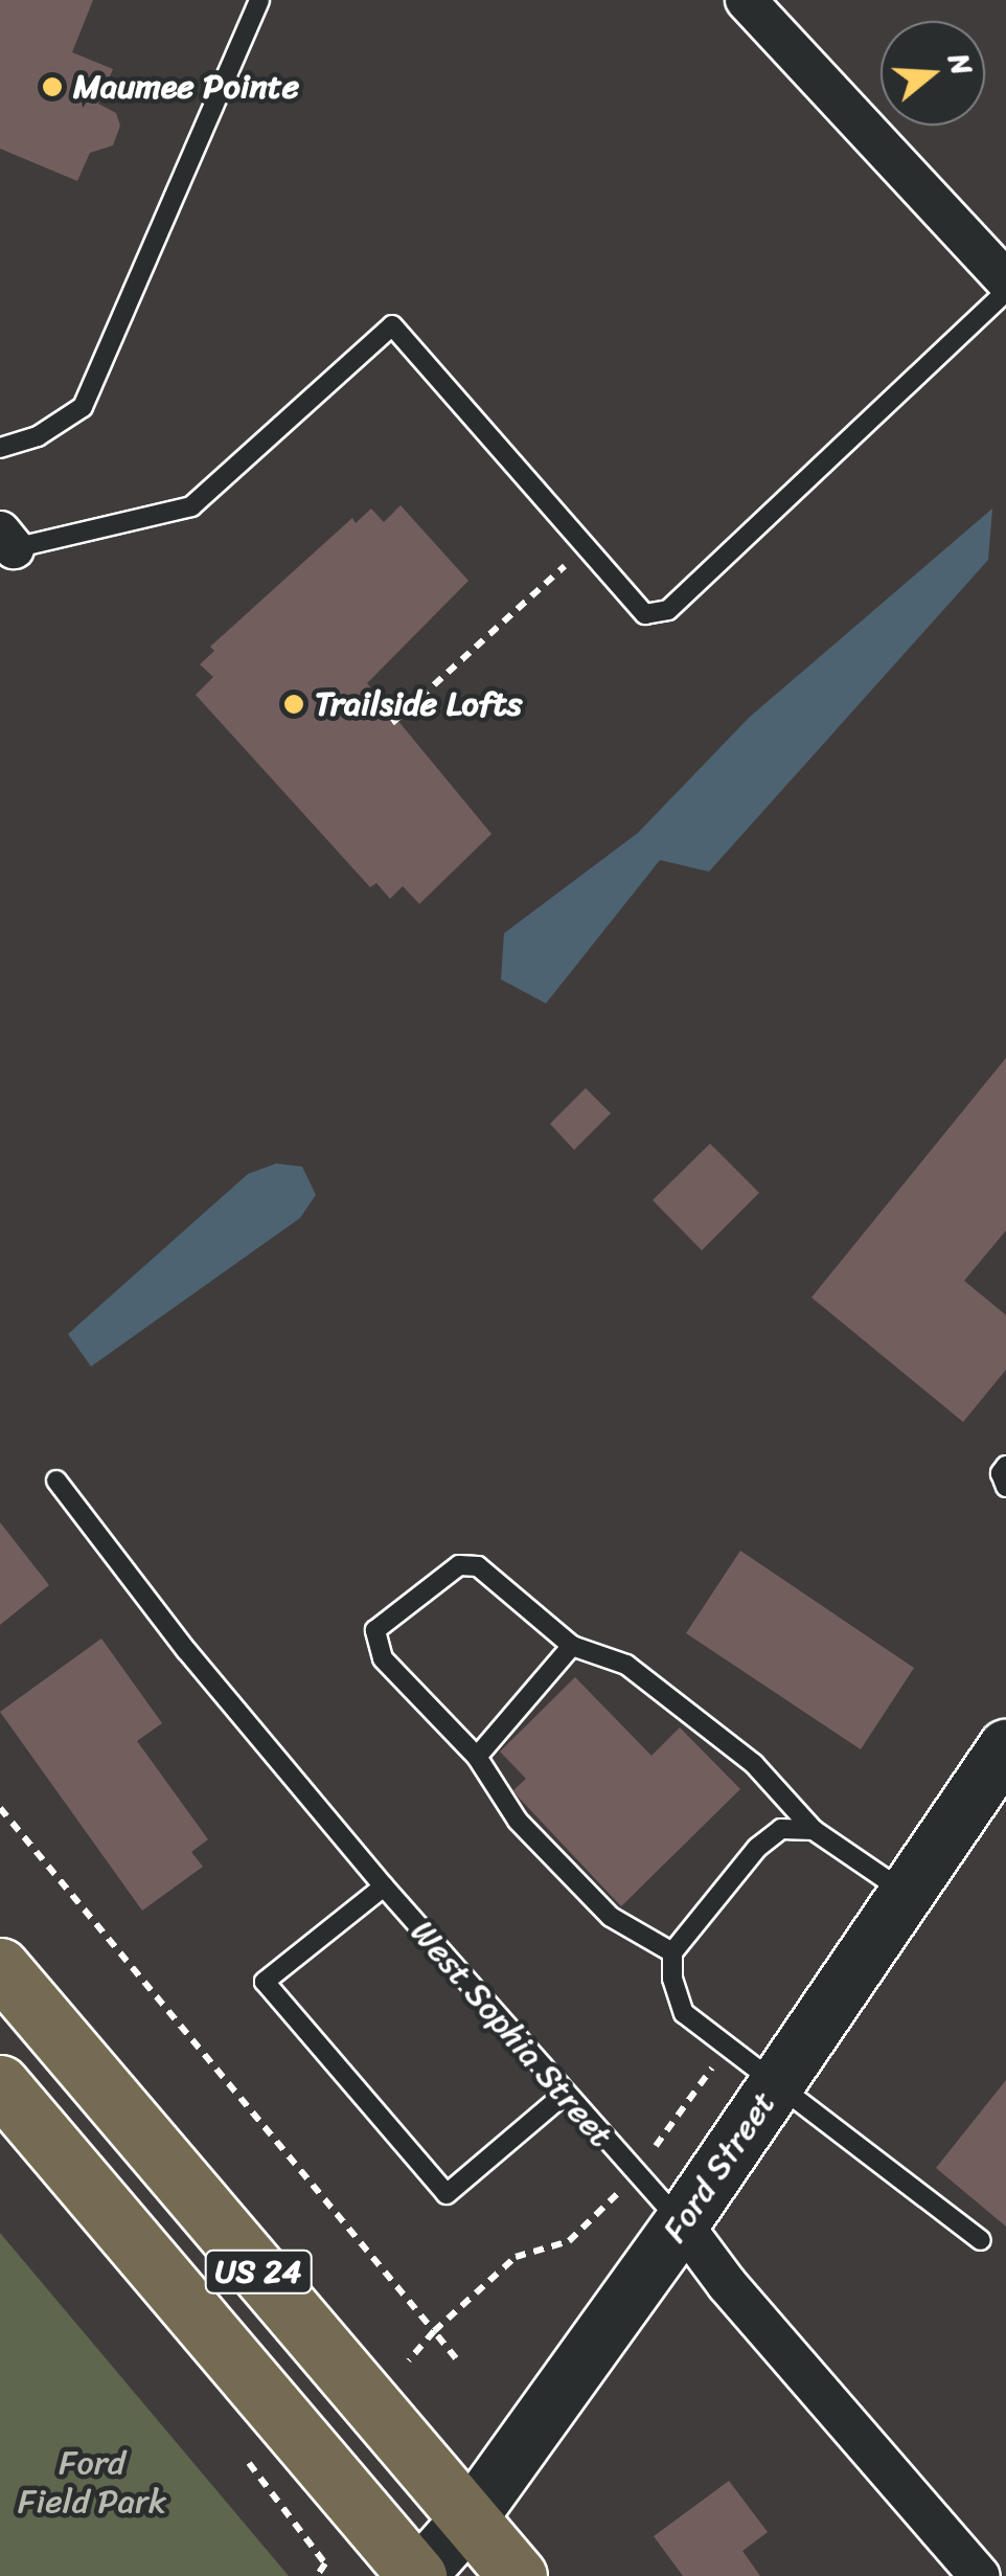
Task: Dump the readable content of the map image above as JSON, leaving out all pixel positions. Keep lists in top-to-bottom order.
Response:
{
  "streets": {
    "highway": ["US 24"],
    "main road": ["Ford Street"],
    "street": ["West Sophia Street"]
  },
  "crossings": [
    ["West Sophia Street", "Ford Street"],
    ["Ford Street", "US 24"]
  ],
  "parks": ["Ford Field Park"],
  "places": ["Maumee Pointe", "Trailside Lofts"],
  "north": "right"
}
